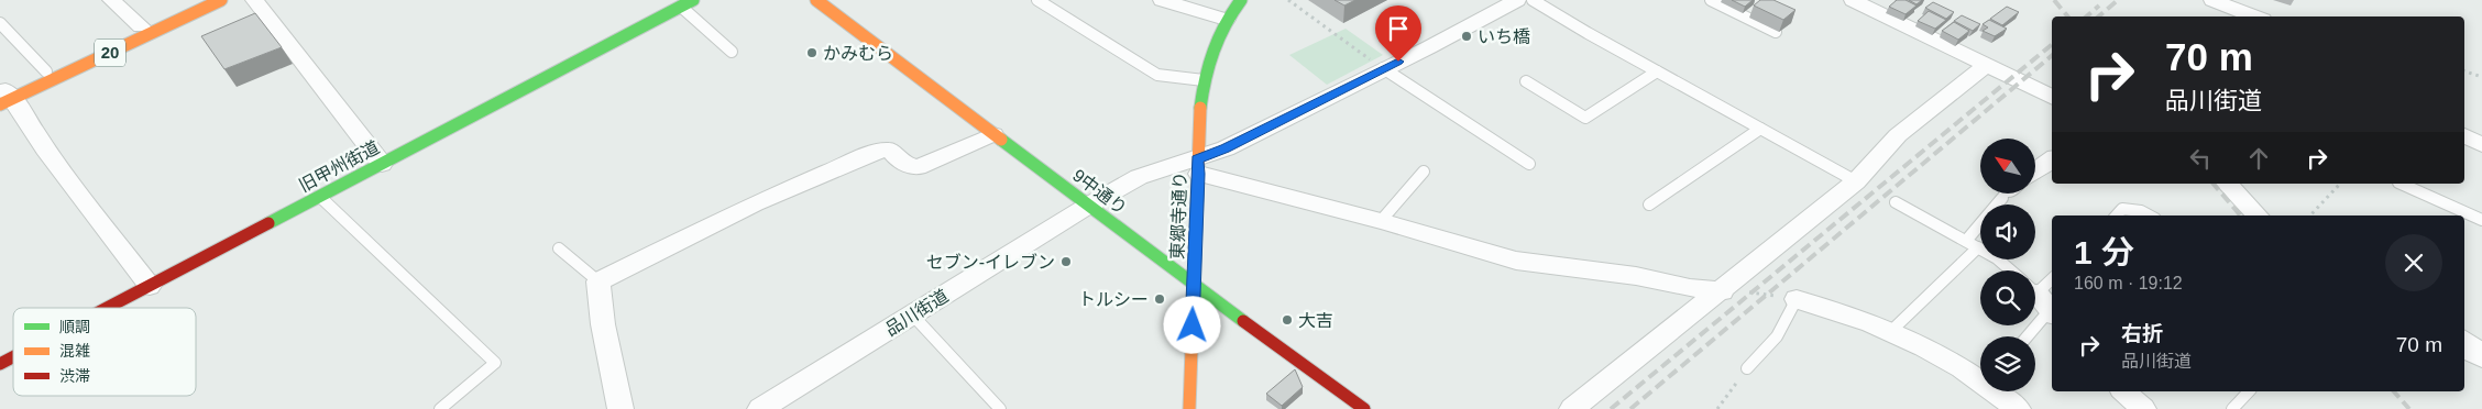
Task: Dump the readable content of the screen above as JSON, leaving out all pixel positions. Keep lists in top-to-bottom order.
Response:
{
  "streets": {
    "main road": [
      "20",
      "旧甲州街道",
      "9中通り",
      "東郷寺通り"
    ],
    "street": ["品川街道"]
  },
  "crossings": [
    ["9中通り", "東郷寺通り"],
    ["9中通り", "品川街道"],
    ["東郷寺通り", "品川街道"]
  ],
  "places": [
    "いち橋",
    "かみむら",
    "セブン-イレブン",
    "トルシー",
    "大吉"
  ],
  "legend": ["順調", "混雑", "渋滞"],
  "north": "top left",
  "page": {
    "turn": ["70 m", "品川街道"],
    "heading": ["1 分", "160 m · 19:12"],
    "list": [
      {
        "name": "右折",
        "note": "品川街道",
        "value": "70 m"
      }
    ]
  }
}
